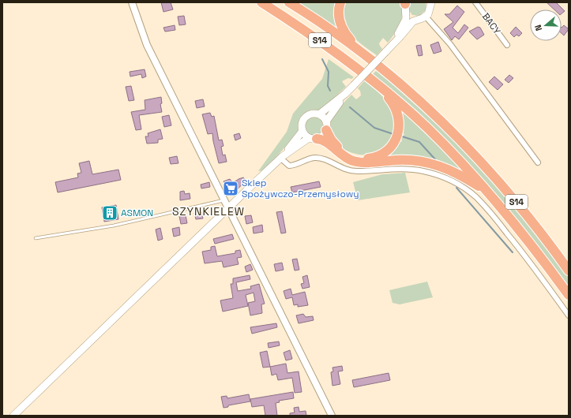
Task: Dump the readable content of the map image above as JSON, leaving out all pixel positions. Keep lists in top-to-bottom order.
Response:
{
  "streets": {
    "highway": ["S14"],
    "street": ["BACY"]
  },
  "districts": ["SZYNKIELEW"],
  "places": {
    "supermarket": ["Sklep Spożywczo-Przemysłowy"],
    "building": ["ASMON"]
  },
  "north": "left"
}
